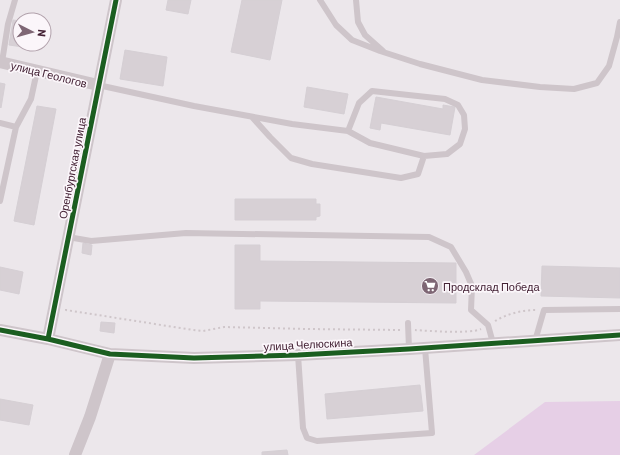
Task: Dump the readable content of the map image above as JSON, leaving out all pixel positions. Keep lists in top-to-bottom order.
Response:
{
  "streets": {
    "street": ["улица Геологов", "Оренбургская улица", "улица Челюскина"]
  },
  "crossings": [
    ["улица Геологов", "Оренбургская улица"],
    ["Оренбургская улица", "улица Челюскина"]
  ],
  "places": {
    "supermarket": ["Продсклад Победа"]
  },
  "north": "right"
}
